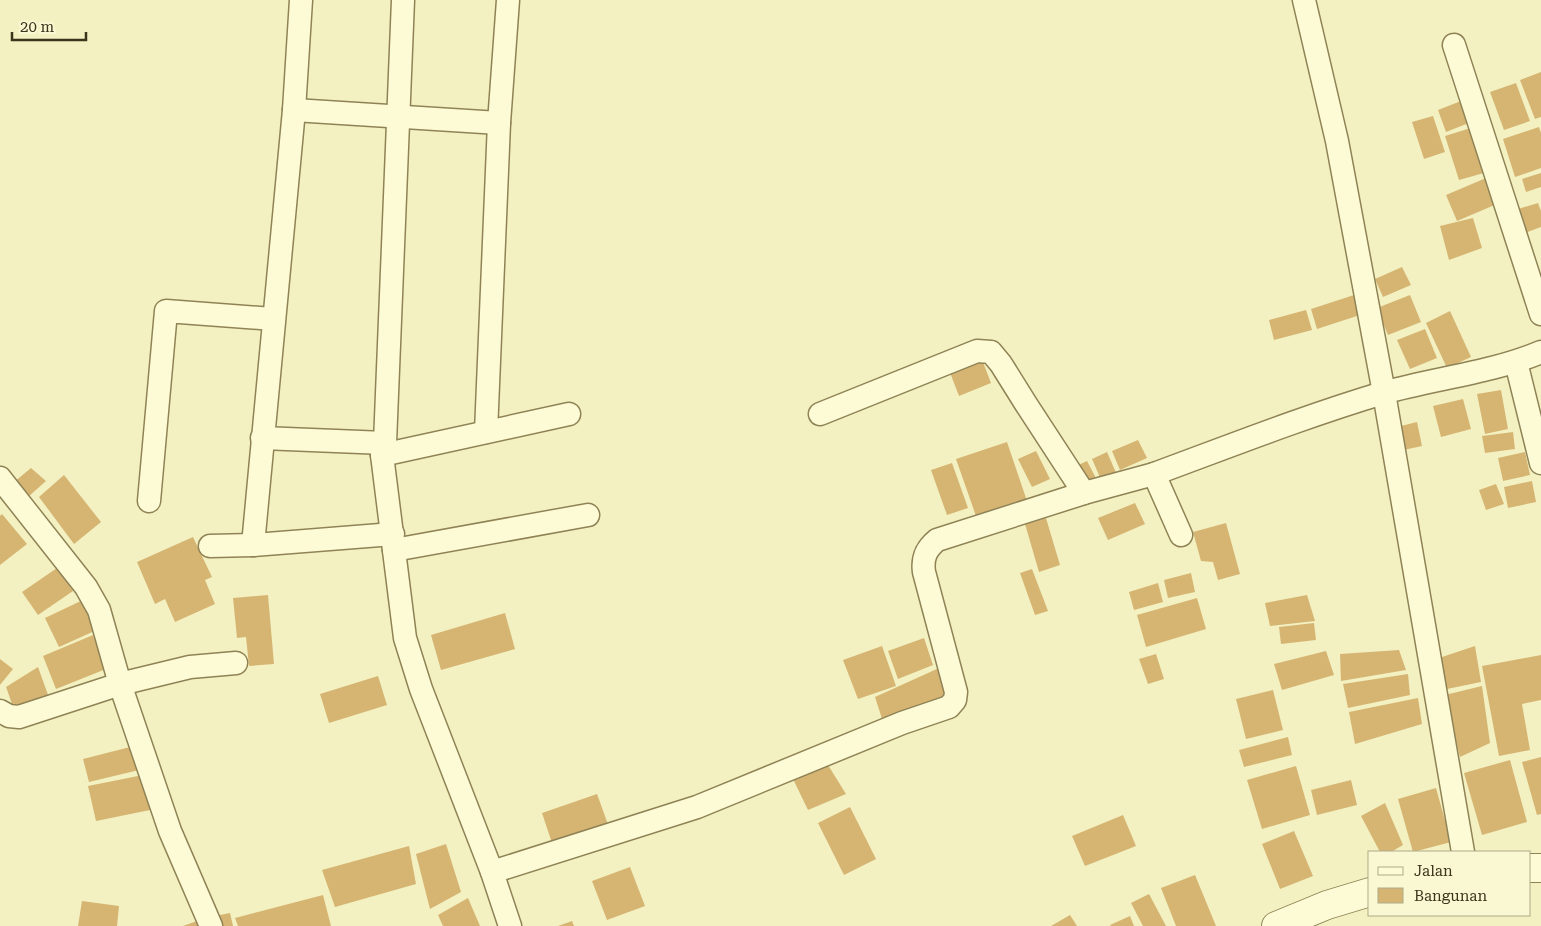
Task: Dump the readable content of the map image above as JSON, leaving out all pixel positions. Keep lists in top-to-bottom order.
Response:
{
  "legend": ["Jalan", "Bangunan"],
  "scale_bar": "20 m"
}
